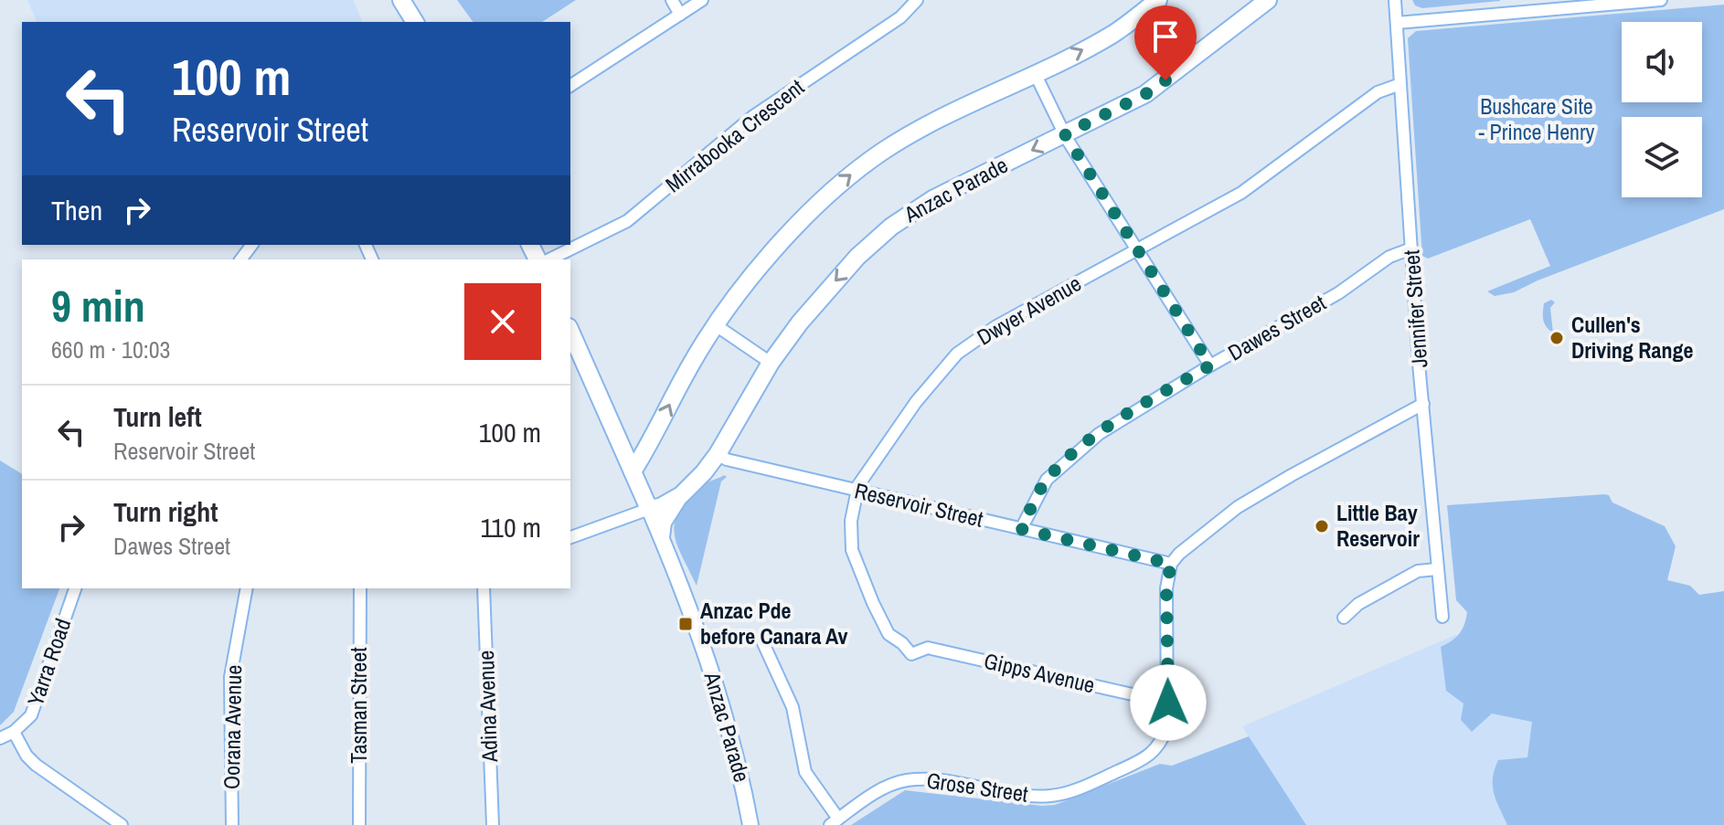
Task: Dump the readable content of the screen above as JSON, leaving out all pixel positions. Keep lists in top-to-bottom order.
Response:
{
  "streets": {
    "main road": ["Anzac Parade"],
    "street": [
      "Mirrabooka Crescent",
      "Jennifer Street",
      "Dwyer Avenue",
      "Dawes Street",
      "Reservoir Street",
      "Yarra Road",
      "Gipps Avenue",
      "Tasman Street",
      "Adina Avenue",
      "Oorana Avenue",
      "Grose Street"
    ]
  },
  "crossings": [
    ["Anzac Parade", "Reservoir Street"],
    ["Jennifer Street", "Dwyer Avenue"],
    ["Jennifer Street", "Dawes Street"],
    ["Dwyer Avenue", "Reservoir Street"],
    ["Dwyer Avenue", "Gipps Avenue"],
    ["Dawes Street", "Reservoir Street"],
    ["Reservoir Street", "Grose Street"],
    ["Gipps Avenue", "Grose Street"]
  ],
  "parks": ["Bushcare Site - Prince Henry"],
  "places": {
    "other": ["Cullen's Driving Range", "Little Bay Reservoir"],
    "transit": ["Anzac Pde before Canara Av"]
  },
  "page": {
    "turn": ["100 m", "Reservoir Street"],
    "then": "Then",
    "heading": ["9 min", "660 m · 10:03"],
    "list": [
      {
        "name": "Turn left",
        "note": "Reservoir Street",
        "value": "100 m"
      },
      {
        "name": "Turn right",
        "note": "Dawes Street",
        "value": "110 m"
      }
    ]
  }
}
